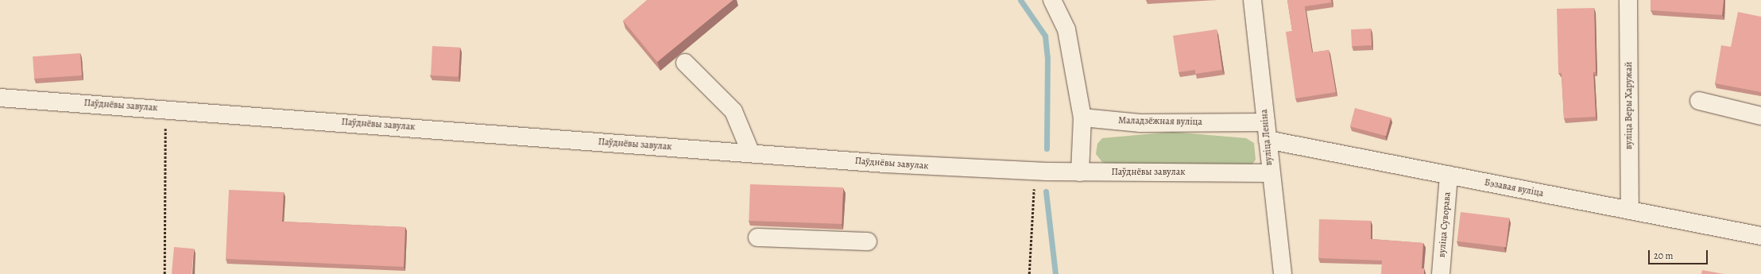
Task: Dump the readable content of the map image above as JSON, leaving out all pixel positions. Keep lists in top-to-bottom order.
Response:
{
  "streets": {
    "street": [
      "Паўднёвы завулак",
      "вуліца Веры Харужай",
      "Маладзёжная вуліца",
      "вуліца Леніна",
      "Бэзавая вуліца",
      "вуліца Суворава"
    ]
  },
  "crossings": [
    ["Паўднёвы завулак", "вуліца Леніна"],
    ["вуліца Веры Харужай", "Бэзавая вуліца"],
    ["Маладзёжная вуліца", "вуліца Леніна"],
    ["вуліца Леніна", "Бэзавая вуліца"],
    ["Бэзавая вуліца", "вуліца Суворава"]
  ],
  "scale_bar": "20 m"
}
